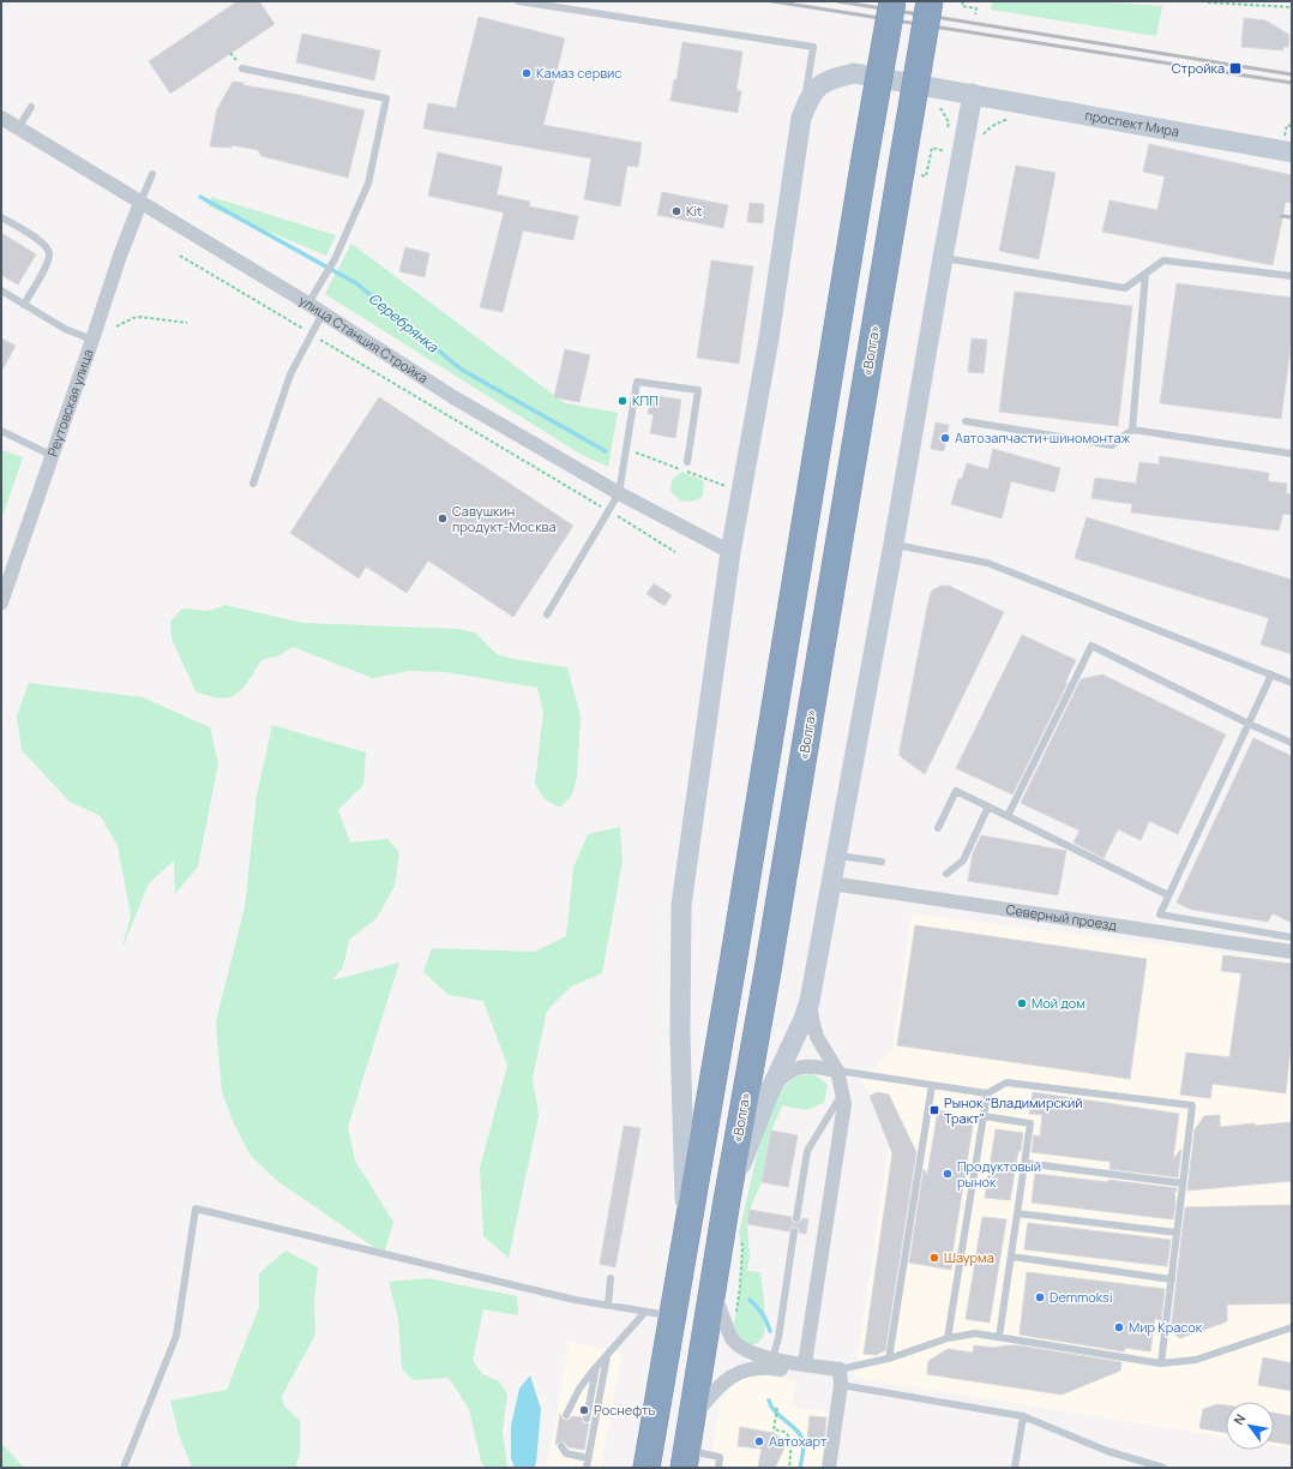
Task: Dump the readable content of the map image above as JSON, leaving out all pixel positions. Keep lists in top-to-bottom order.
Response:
{
  "streets": {
    "highway": ["«Волга»"],
    "street": [
      "проспект Мира",
      "улица Станция Стройка",
      "Реутовская улица",
      "Северный проезд"
    ]
  },
  "crossings": [
    ["проспект Мира", "улица Станция Стройка"],
    ["улица Станция Стройка", "Реутовская улица"]
  ],
  "water": ["Серебрянка"],
  "places": {
    "transit": ["Стройка", "Рынок \"Владимирский Тракт\""],
    "other": [
      "Камаз сервис",
      "Kit",
      "КПП",
      "Автозапчасти+шиномонтаж",
      "Савушкин продукт-Москва",
      "Мой дом",
      "Продуктовый рынок",
      "Шаурма",
      "Demmoksi",
      "Мир Красок",
      "Роснефть",
      "Автохарт"
    ]
  },
  "north": "top left"
}
